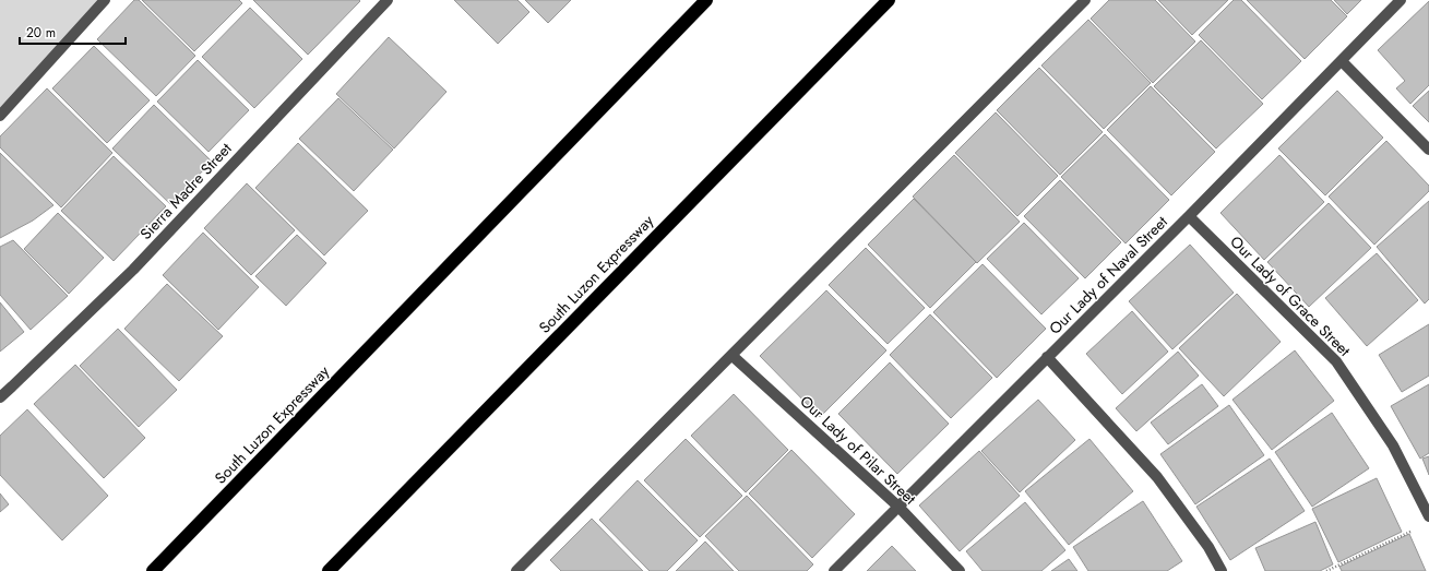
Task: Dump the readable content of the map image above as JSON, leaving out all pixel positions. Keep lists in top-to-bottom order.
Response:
{
  "streets": {
    "highway": ["South Luzon Expressway"],
    "street": [
      "Sierra Madre Street",
      "Our Lady of Naval Street",
      "Our Lady of Grace Street",
      "Our Lady of Pilar Street"
    ]
  },
  "crossings": [
    ["Our Lady of Naval Street", "Our Lady of Grace Street"],
    ["Our Lady of Naval Street", "Our Lady of Pilar Street"]
  ],
  "scale_bar": "20 m"
}
